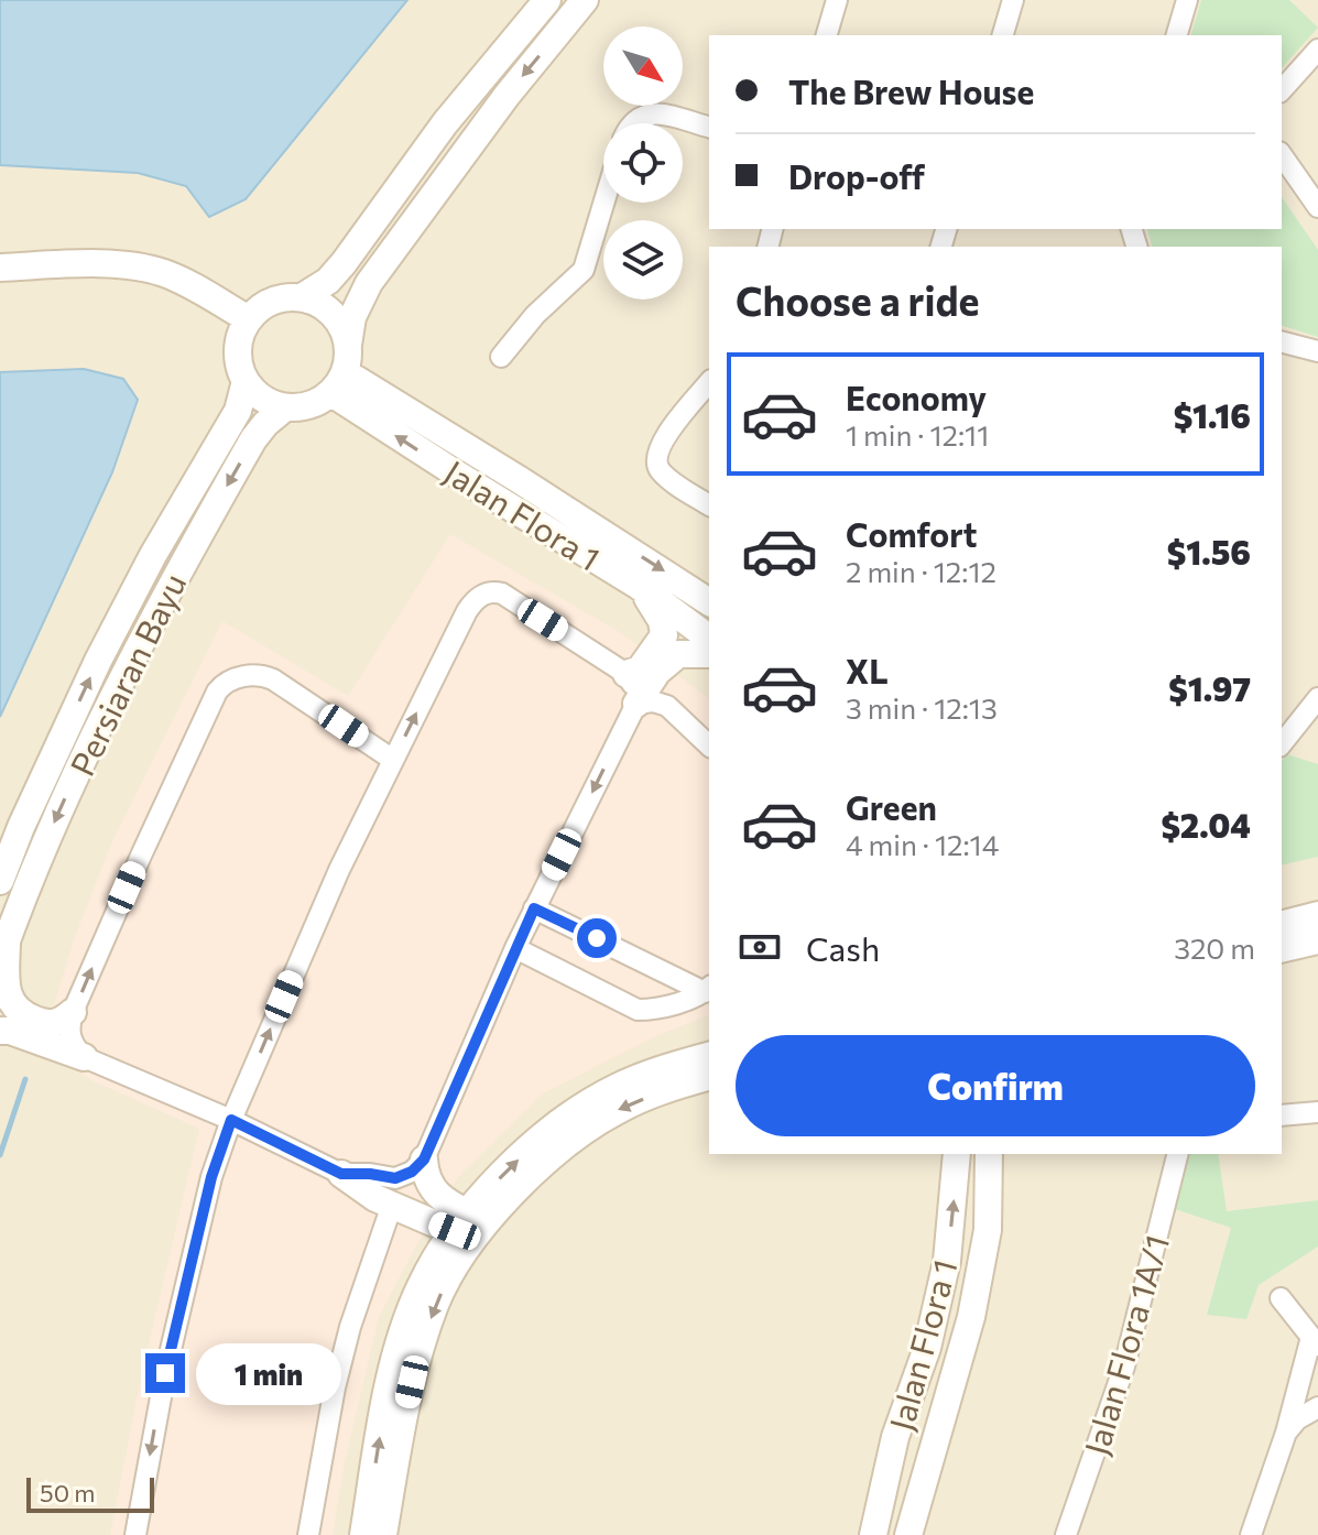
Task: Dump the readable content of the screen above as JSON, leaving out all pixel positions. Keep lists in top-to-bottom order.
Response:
{
  "streets": {
    "street": ["Jalan Flora 1", "Persiaran Bayu", "Jalan Flora 1A/1"]
  },
  "crossings": [
    ["Jalan Flora 1", "Persiaran Bayu"]
  ],
  "scale_bar": "50 m",
  "north": "bottom right",
  "page": {
    "banner": ["The Brew House", "Drop-off"],
    "heading": "Choose a ride",
    "list": [
      {
        "name": "Economy",
        "note": "1 min · 12:11",
        "value": "$1.16"
      },
      {
        "name": "Comfort",
        "note": "2 min · 12:12",
        "value": "$1.56"
      },
      {
        "name": "XL",
        "note": "3 min · 12:13",
        "value": "$1.97"
      },
      {
        "name": "Green",
        "note": "4 min · 12:14",
        "value": "$2.04"
      }
    ],
    "pay": ["Cash", "320 m"],
    "buttons": "Confirm",
    "bubble": "1 min",
    "scale": "50 m"
  }
}
